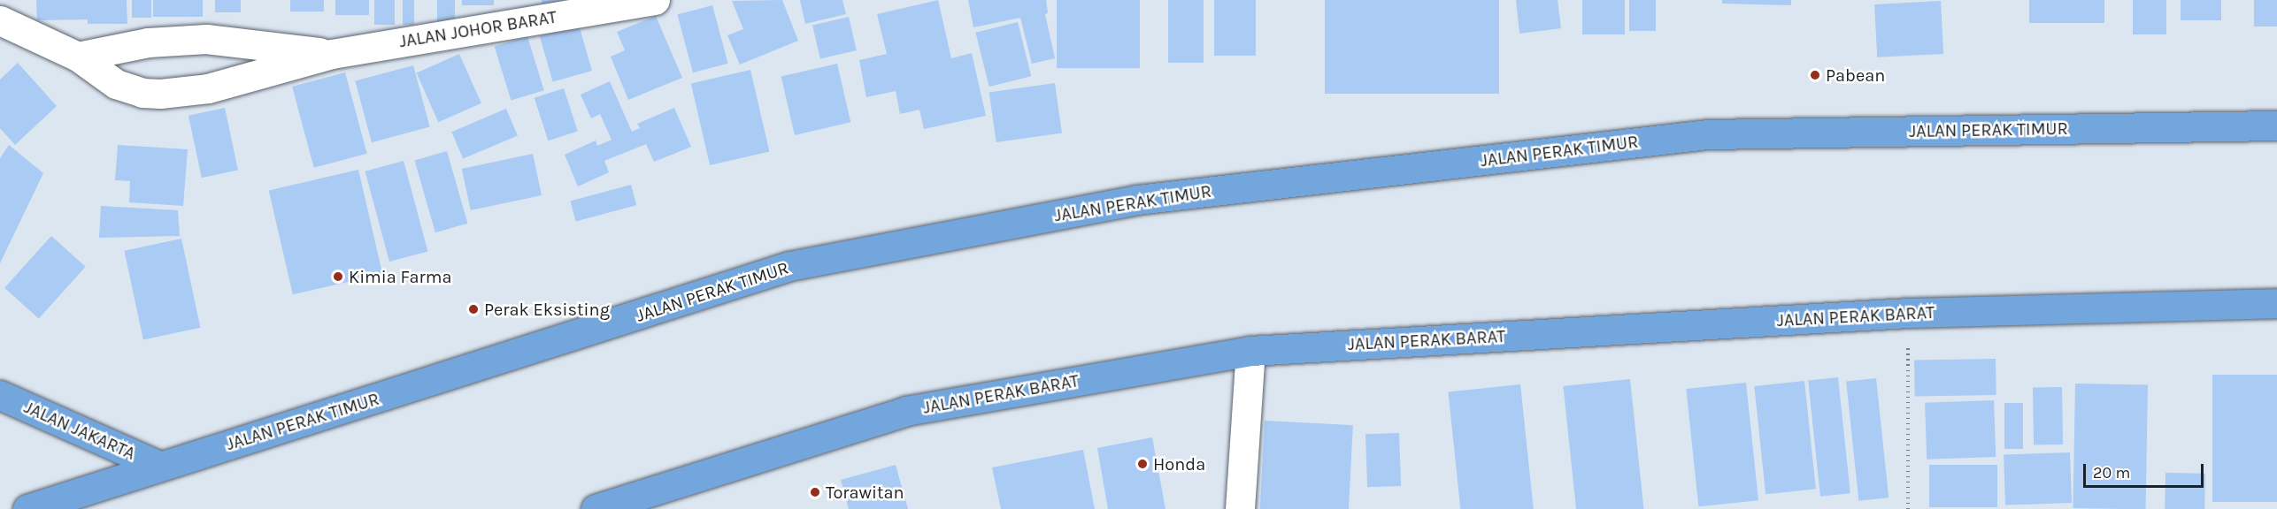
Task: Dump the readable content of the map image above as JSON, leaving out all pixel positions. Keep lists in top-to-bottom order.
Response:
{
  "streets": {
    "highway": ["JALAN PERAK TIMUR", "JALAN PERAK BARAT", "JALAN JAKARTA"],
    "street": ["JALAN JOHOR BARAT"]
  },
  "crossings": [
    ["JALAN PERAK TIMUR", "JALAN JAKARTA"]
  ],
  "places": [
    "Pabean",
    "Kimia Farma",
    "Perak Eksisting",
    "Honda",
    "Torawitan"
  ],
  "scale_bar": "20 m"
}
